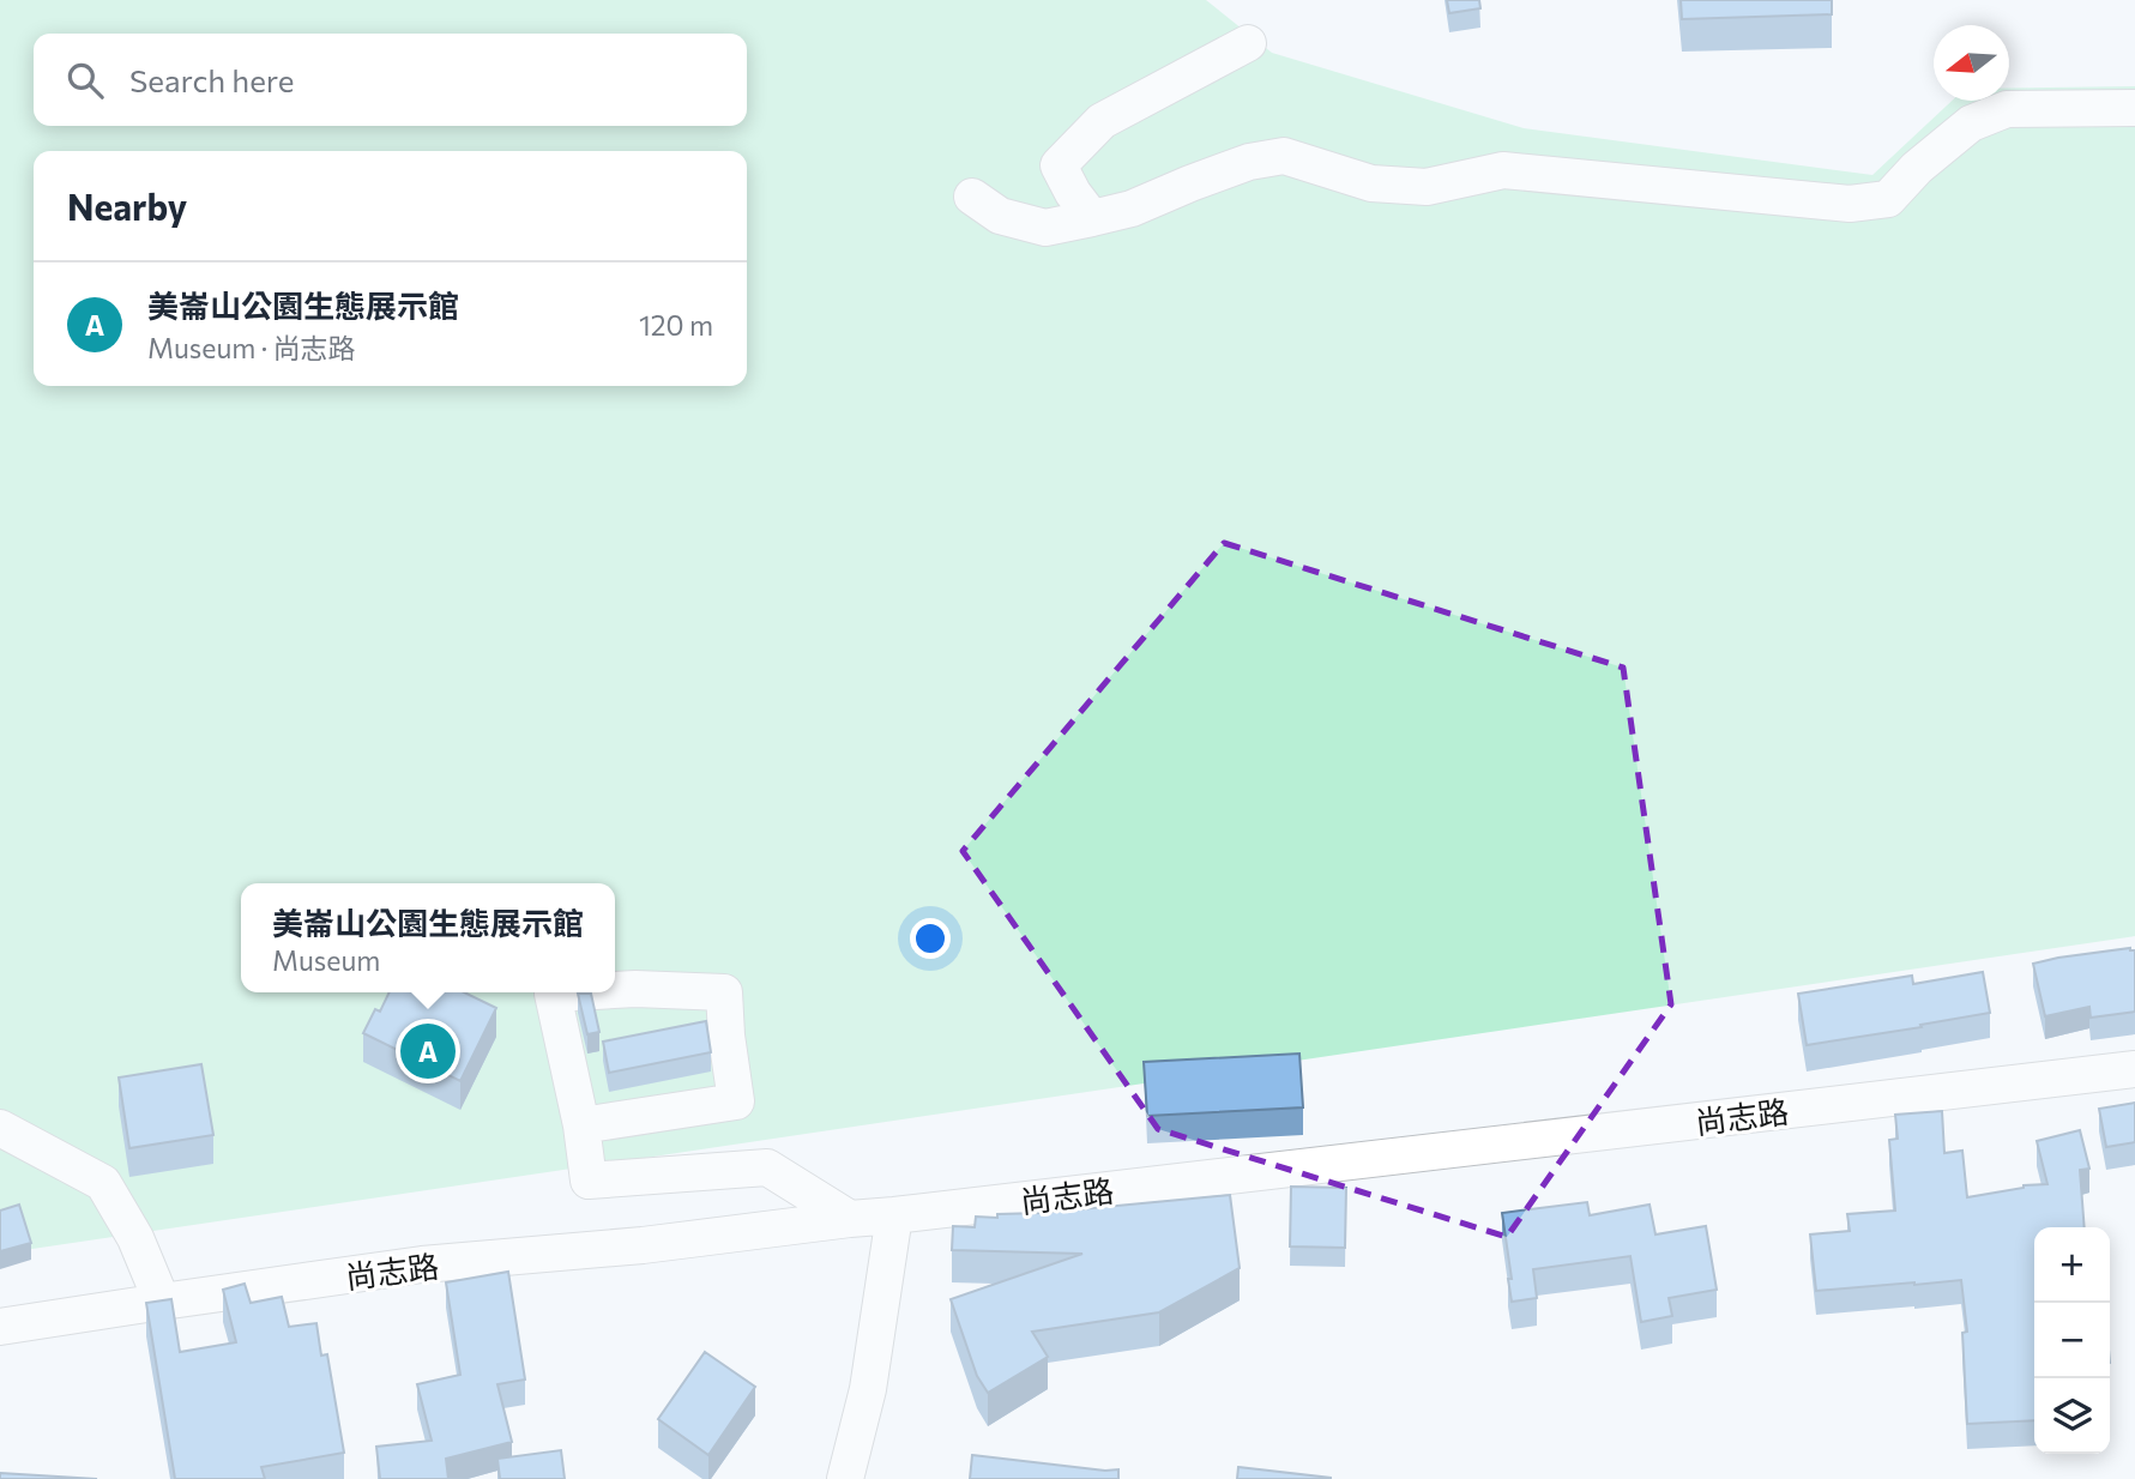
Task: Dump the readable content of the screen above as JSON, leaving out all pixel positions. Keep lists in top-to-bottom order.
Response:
{
  "streets": {
    "street": ["尚志路"]
  },
  "north": "left",
  "page": {
    "search": "Search here",
    "heading": "Nearby",
    "list": [
      {
        "mark": "A",
        "name": "美崙山公園生態展示館",
        "note": "Museum · 尚志路",
        "value": "120 m"
      }
    ],
    "popup": ["美崙山公園生態展示館", "Museum"],
    "pins": "A",
    "map_buttons": ["+", "−"]
  }
}
